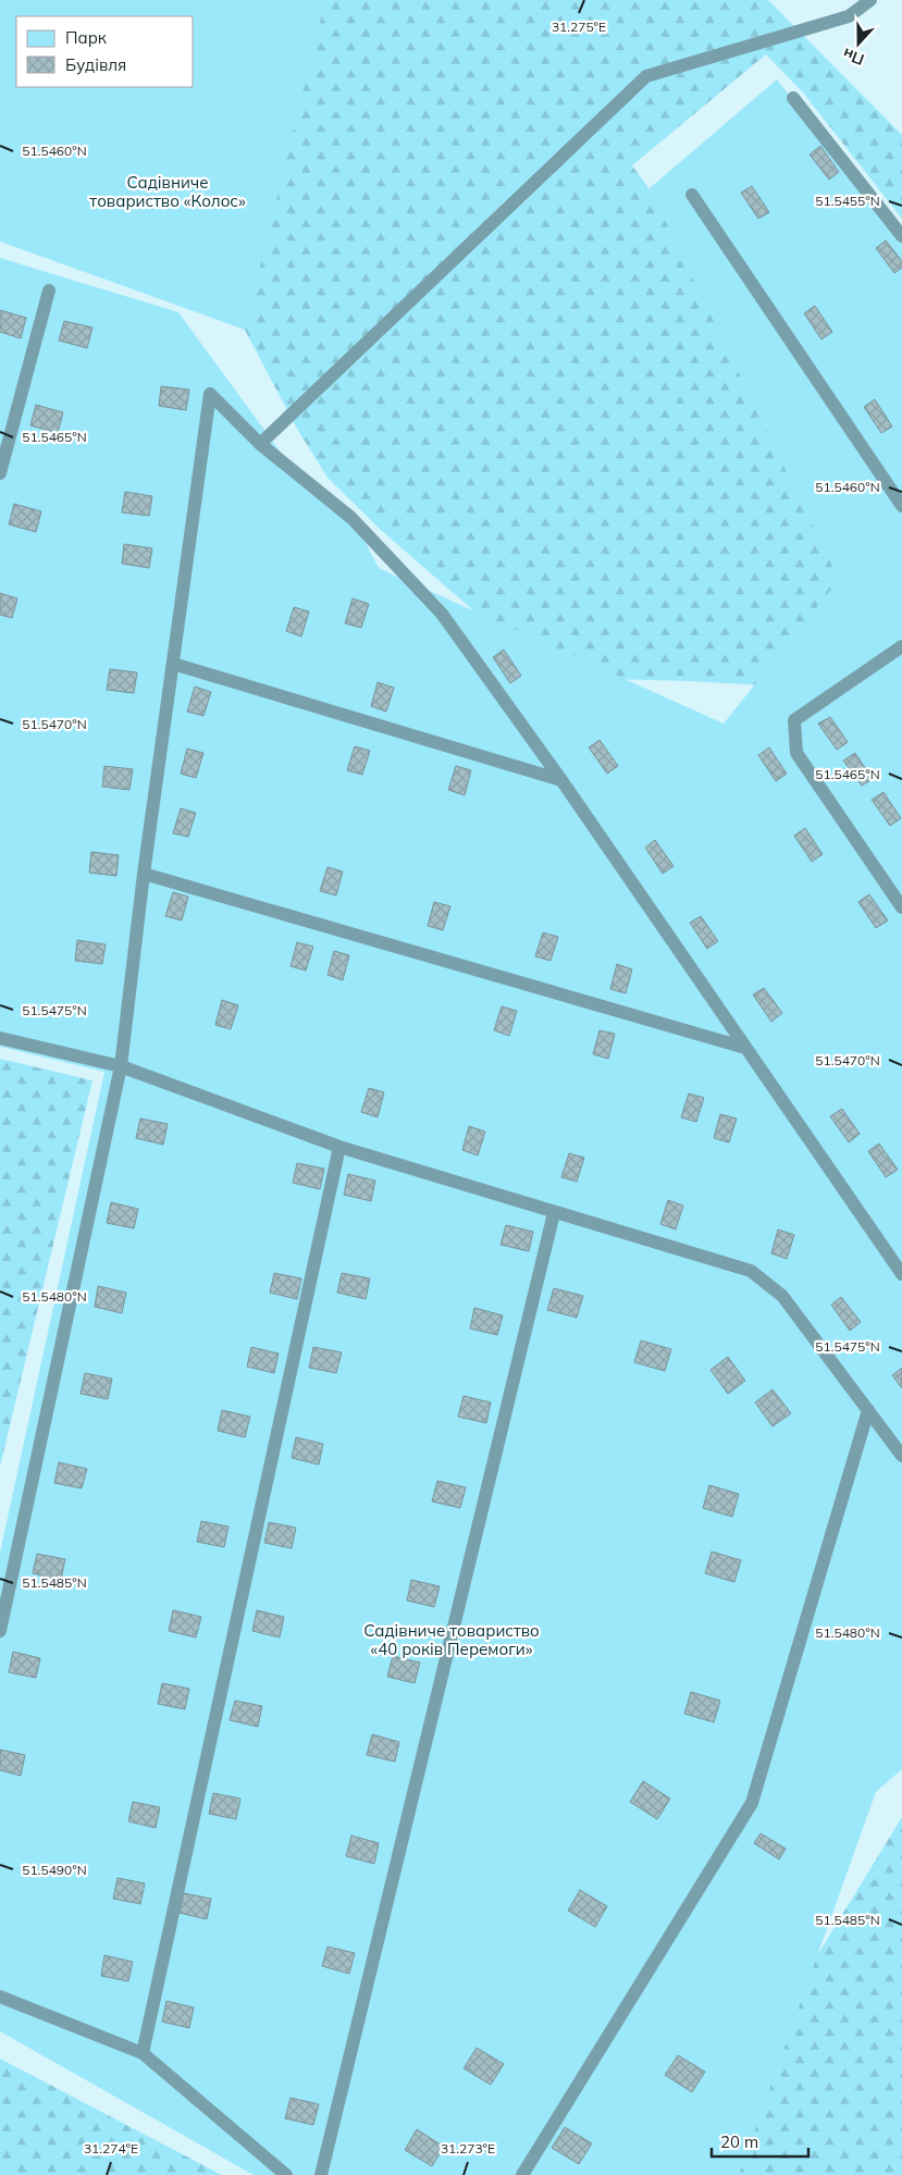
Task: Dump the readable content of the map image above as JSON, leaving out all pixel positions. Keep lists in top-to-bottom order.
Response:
{
  "parks": ["Садівниче товариство «Колос»", "Садівниче товариство «40 років Перемоги»"],
  "legend": ["Парк", "Будівля"],
  "scale_bar": "20 m",
  "north": "bottom",
  "coordinates": [
    "31.275°E",
    "51.5460°N",
    "51.5455°N",
    "51.5465°N",
    "51.5470°N",
    "51.5475°N",
    "51.5480°N",
    "51.5485°N",
    "51.5490°N",
    "31.274°E",
    "31.273°E"
  ]
}
